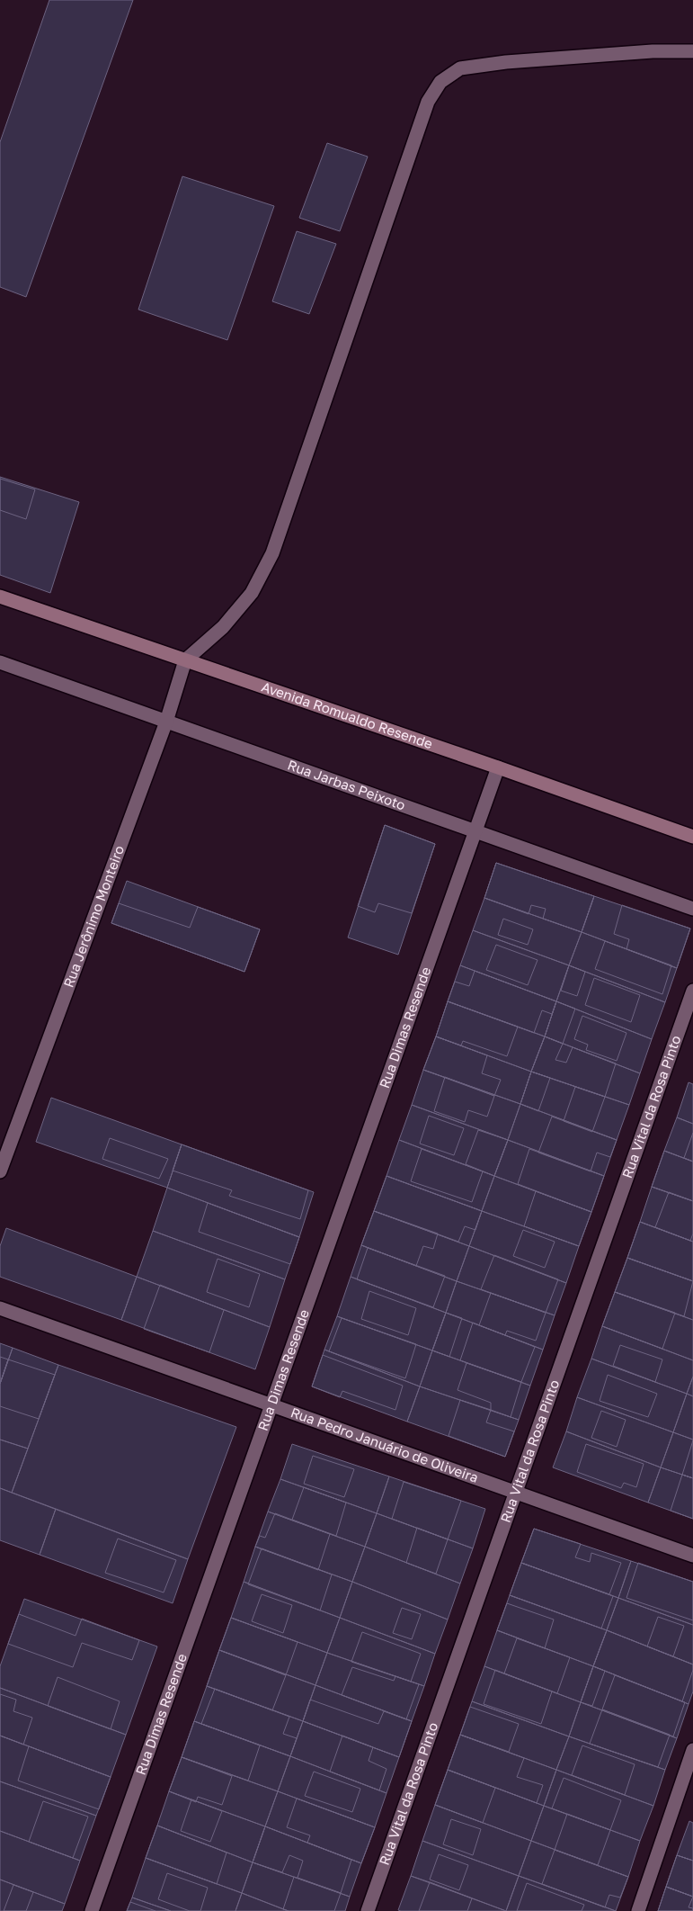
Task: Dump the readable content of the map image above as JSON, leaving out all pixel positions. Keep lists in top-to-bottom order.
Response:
{
  "streets": {
    "street": [
      "Avenida Romualdo Resende",
      "Rua Jarbas Peixoto",
      "Rua Jerônimo Monteiro",
      "Rua Dimas Resende",
      "Rua Vital da Rosa Pinto",
      "Rua Pedro Januário de Oliveira"
    ]
  },
  "crossings": [
    ["Avenida Romualdo Resende", "Rua Jerônimo Monteiro"],
    ["Avenida Romualdo Resende", "Rua Dimas Resende"],
    ["Rua Jarbas Peixoto", "Rua Jerônimo Monteiro"],
    ["Rua Jarbas Peixoto", "Rua Dimas Resende"],
    ["Rua Dimas Resende", "Rua Pedro Januário de Oliveira"],
    ["Rua Vital da Rosa Pinto", "Rua Pedro Januário de Oliveira"]
  ]
}
